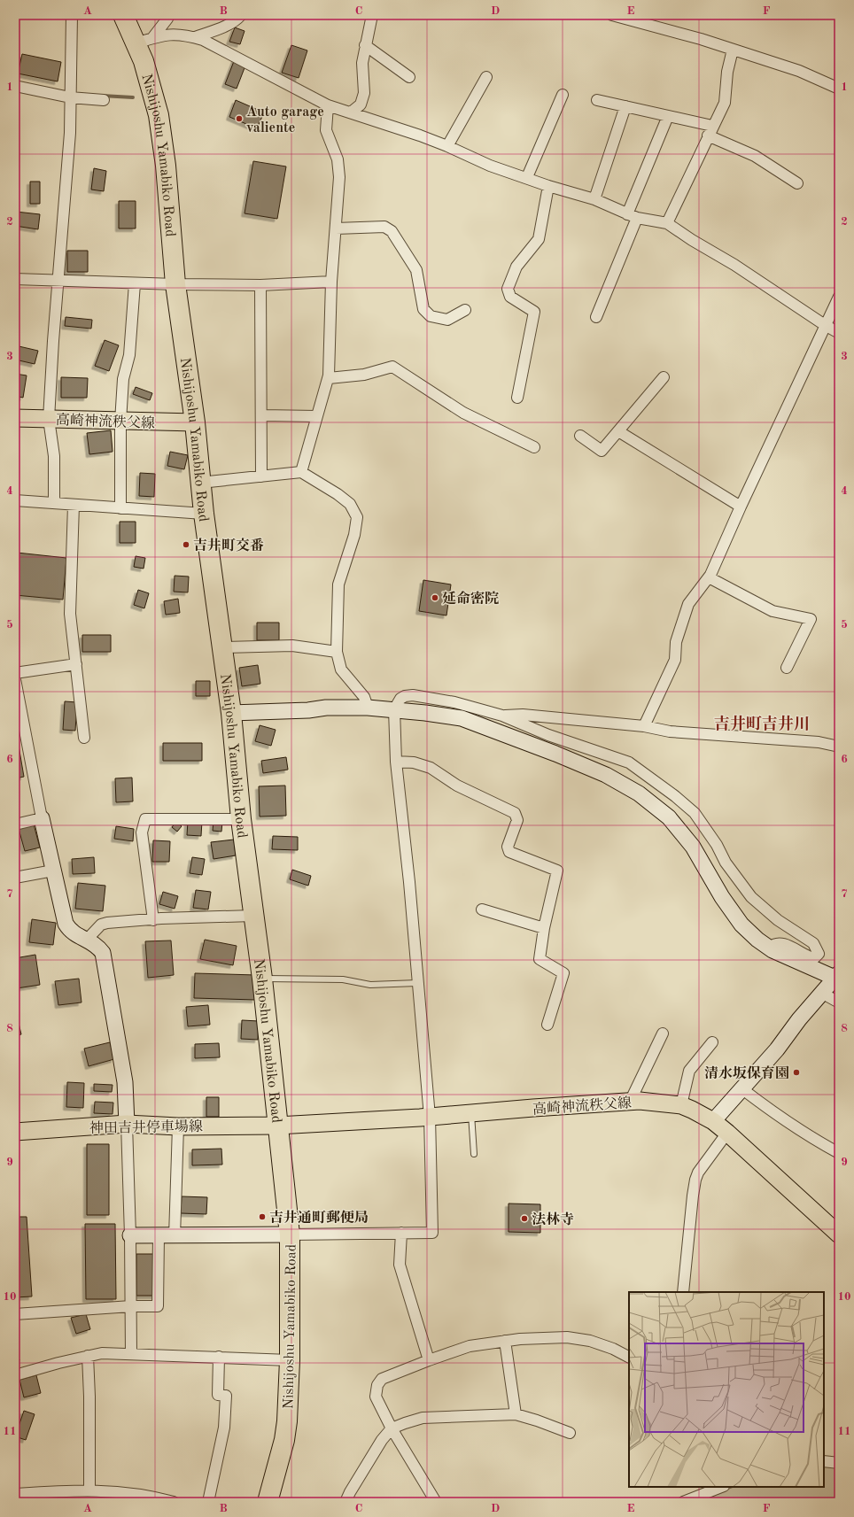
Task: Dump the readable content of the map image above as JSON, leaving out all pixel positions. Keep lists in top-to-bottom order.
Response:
{
  "streets": {
    "highway": ["Nishijoshu Yamabiko Road"],
    "main road": ["高崎神流秩父線", "神田吉井停車場線"]
  },
  "crossings": [
    ["Nishijoshu Yamabiko Road", "高崎神流秩父線"],
    ["Nishijoshu Yamabiko Road", "神田吉井停車場線"],
    ["高崎神流秩父線", "神田吉井停車場線"]
  ],
  "districts": ["吉井町吉井川"],
  "places": [
    "Auto garage valiente",
    "吉井町交番",
    "延命密院",
    "清水坂保育園",
    "吉井通町郵便局",
    "法林寺"
  ],
  "grid": {
    "columns": [
      "A",
      "B",
      "C",
      "D",
      "E",
      "F"
    ],
    "rows": [
      "1",
      "2",
      "3",
      "4",
      "5",
      "6",
      "7",
      "8",
      "9",
      "10",
      "11"
    ]
  }
}
